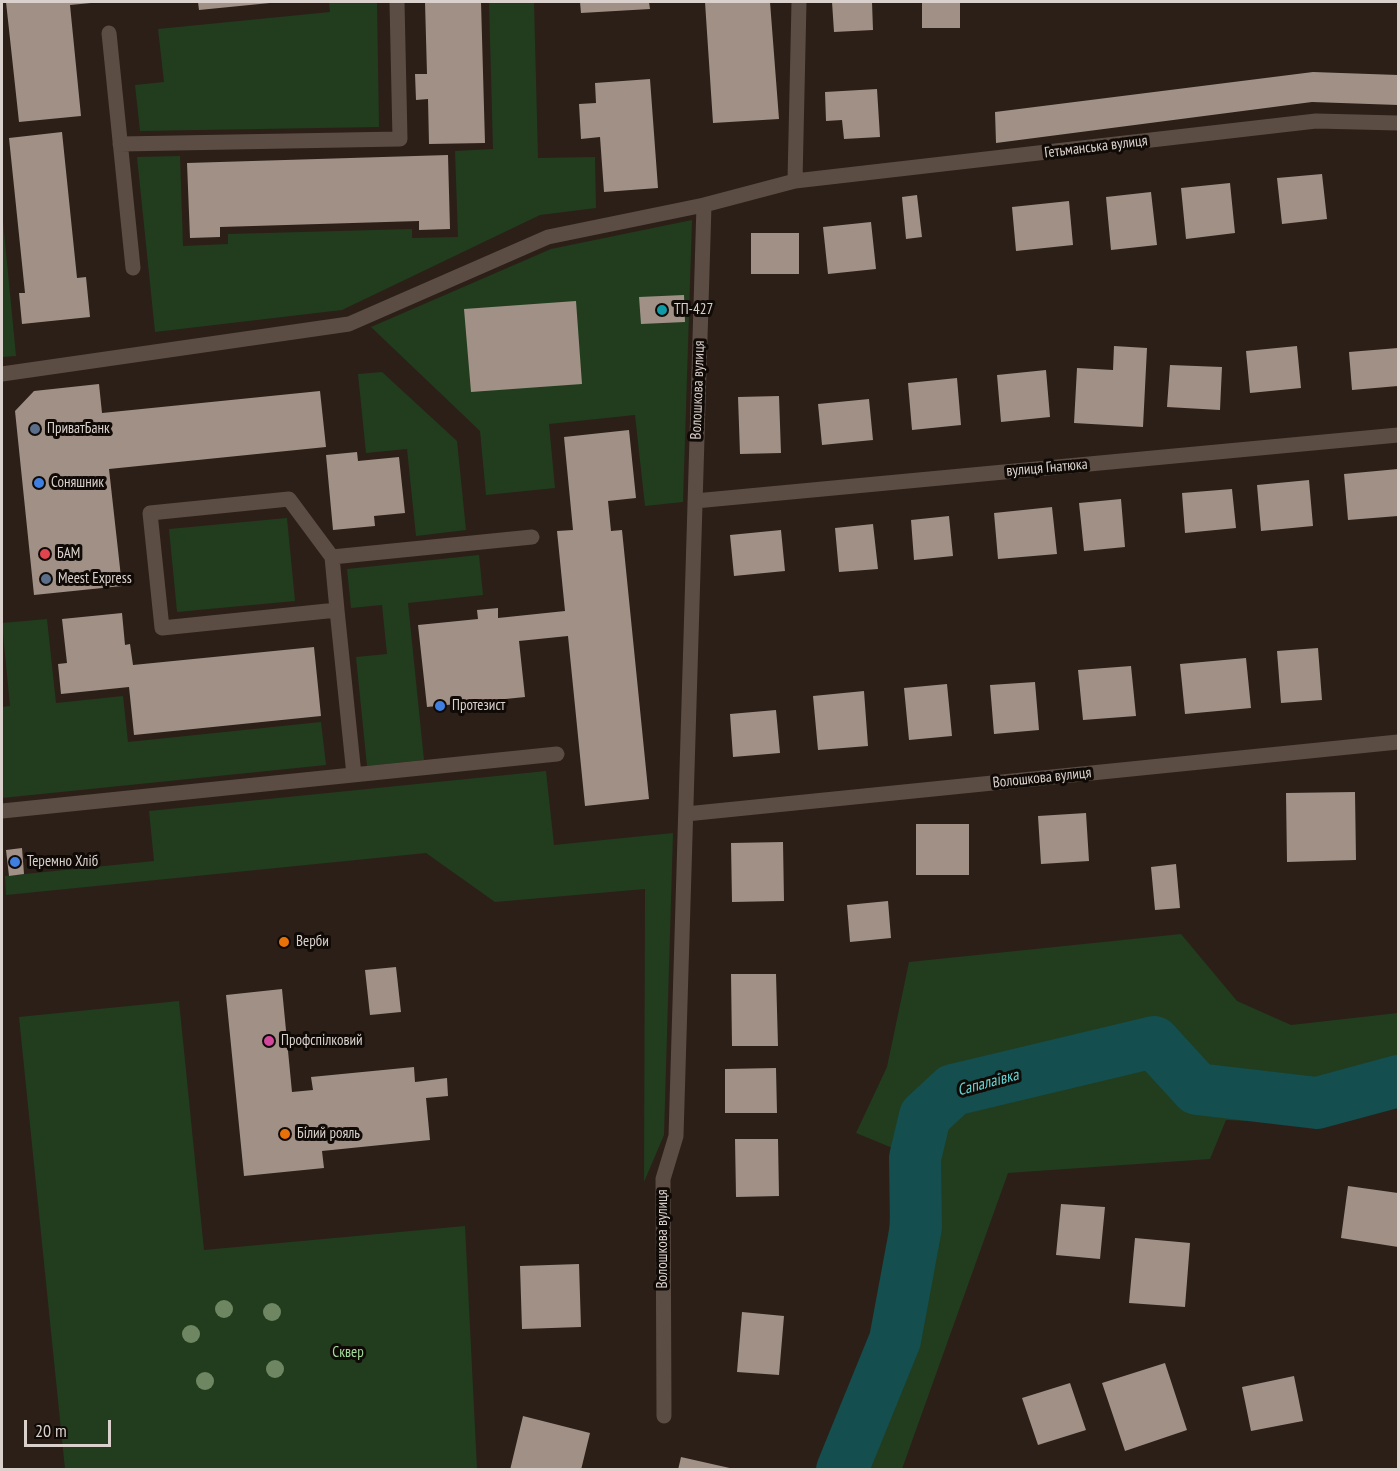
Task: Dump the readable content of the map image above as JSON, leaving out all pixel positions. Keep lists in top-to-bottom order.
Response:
{
  "streets": {
    "street": ["Гетьманська вулиця", "Волошкова вулиця", "вулиця Гнатюка"]
  },
  "crossings": [
    ["Волошкова вулиця", "вулиця Гнатюка"]
  ],
  "water": ["Сапалаївка"],
  "parks": ["Сквер"],
  "places": [
    "ТП-427",
    "ПриватБанк",
    "Соняшник",
    "БАМ",
    "Meest Express",
    "Протезист",
    "Теремно Хліб",
    "Верби",
    "Профспілковий",
    "Білий рояль"
  ],
  "scale_bar": "20 m"
}
